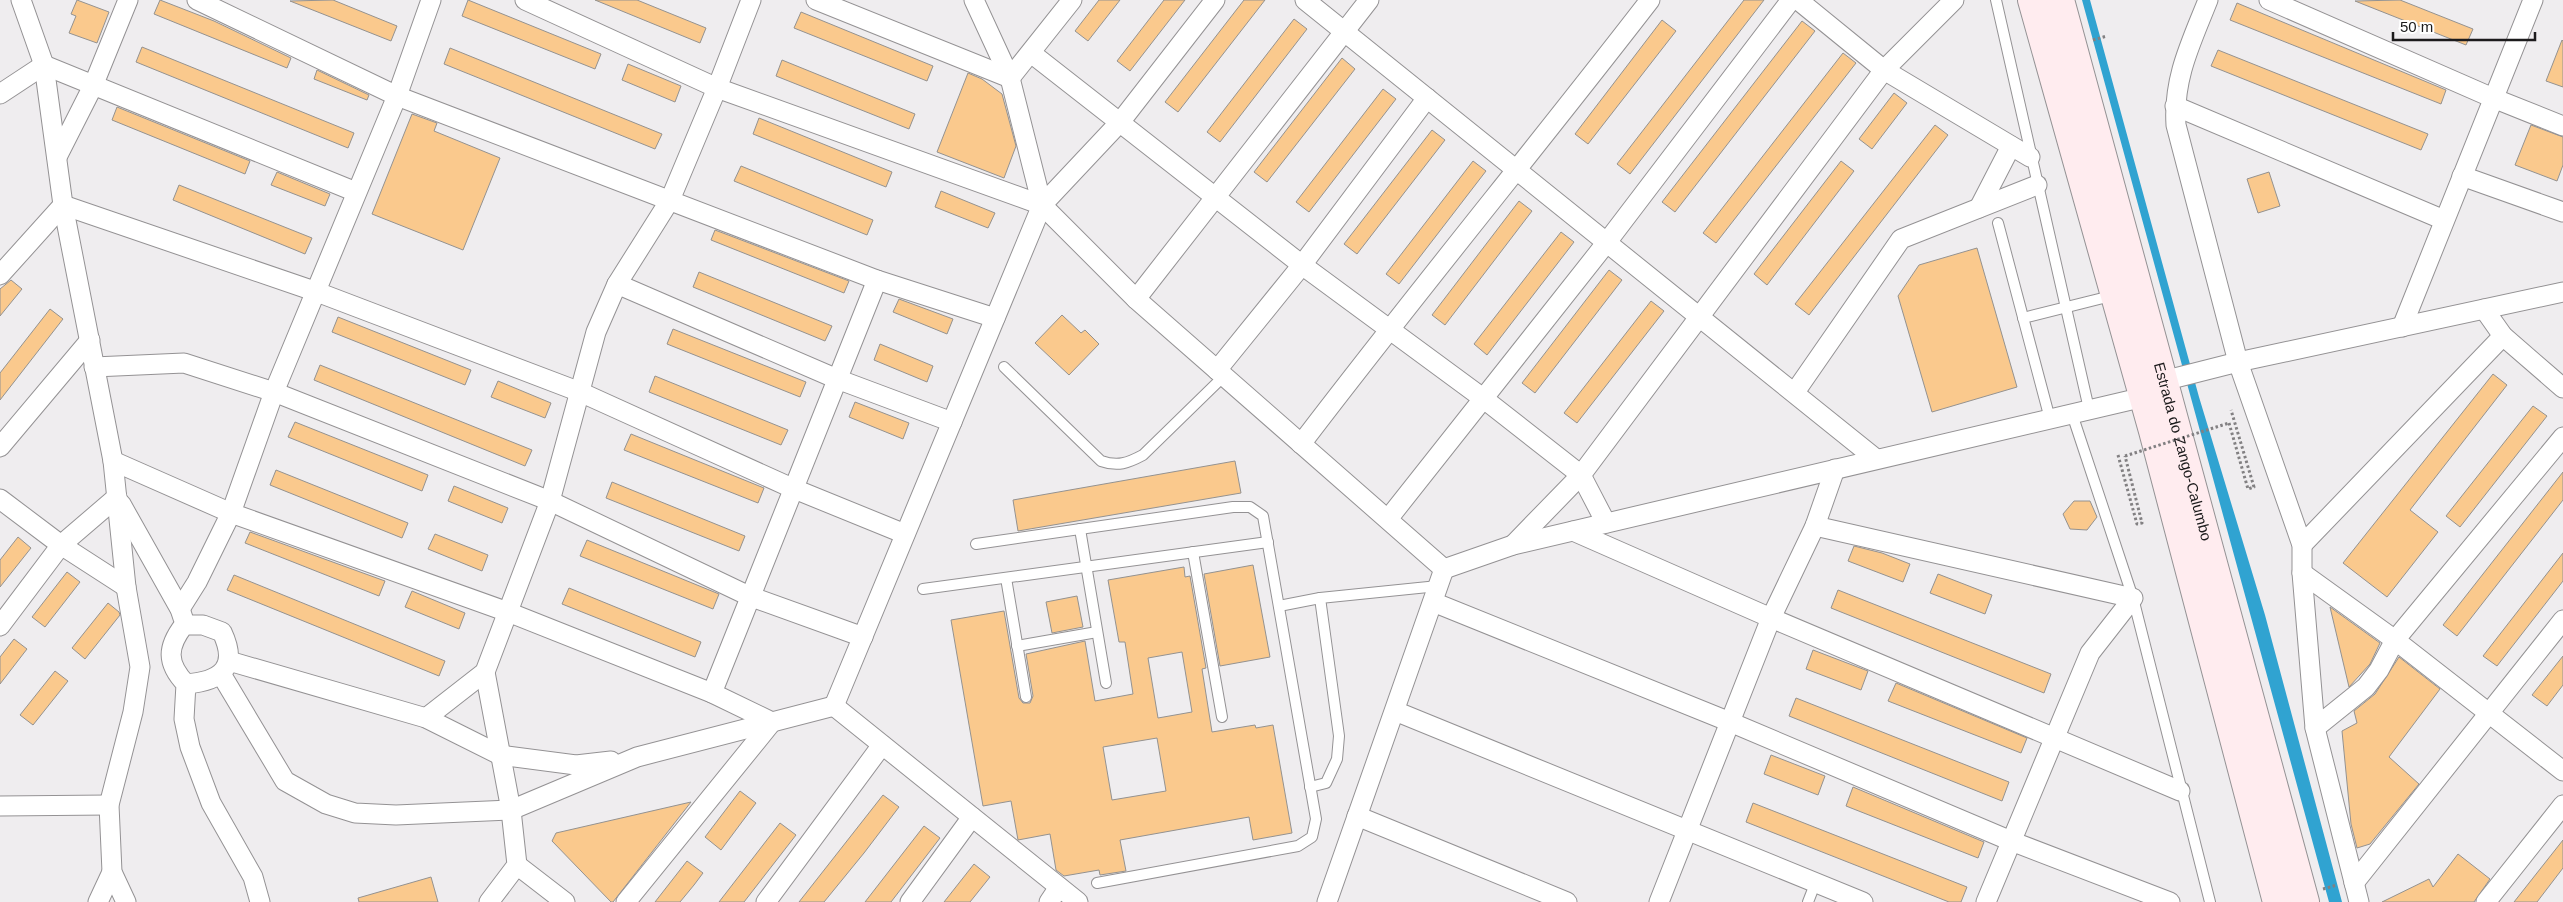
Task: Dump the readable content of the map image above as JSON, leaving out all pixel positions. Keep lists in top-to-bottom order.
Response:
{
  "streets": {
    "main road": ["Estrada do Zango-Calumbo"]
  },
  "scale_bar": "50 m"
}
